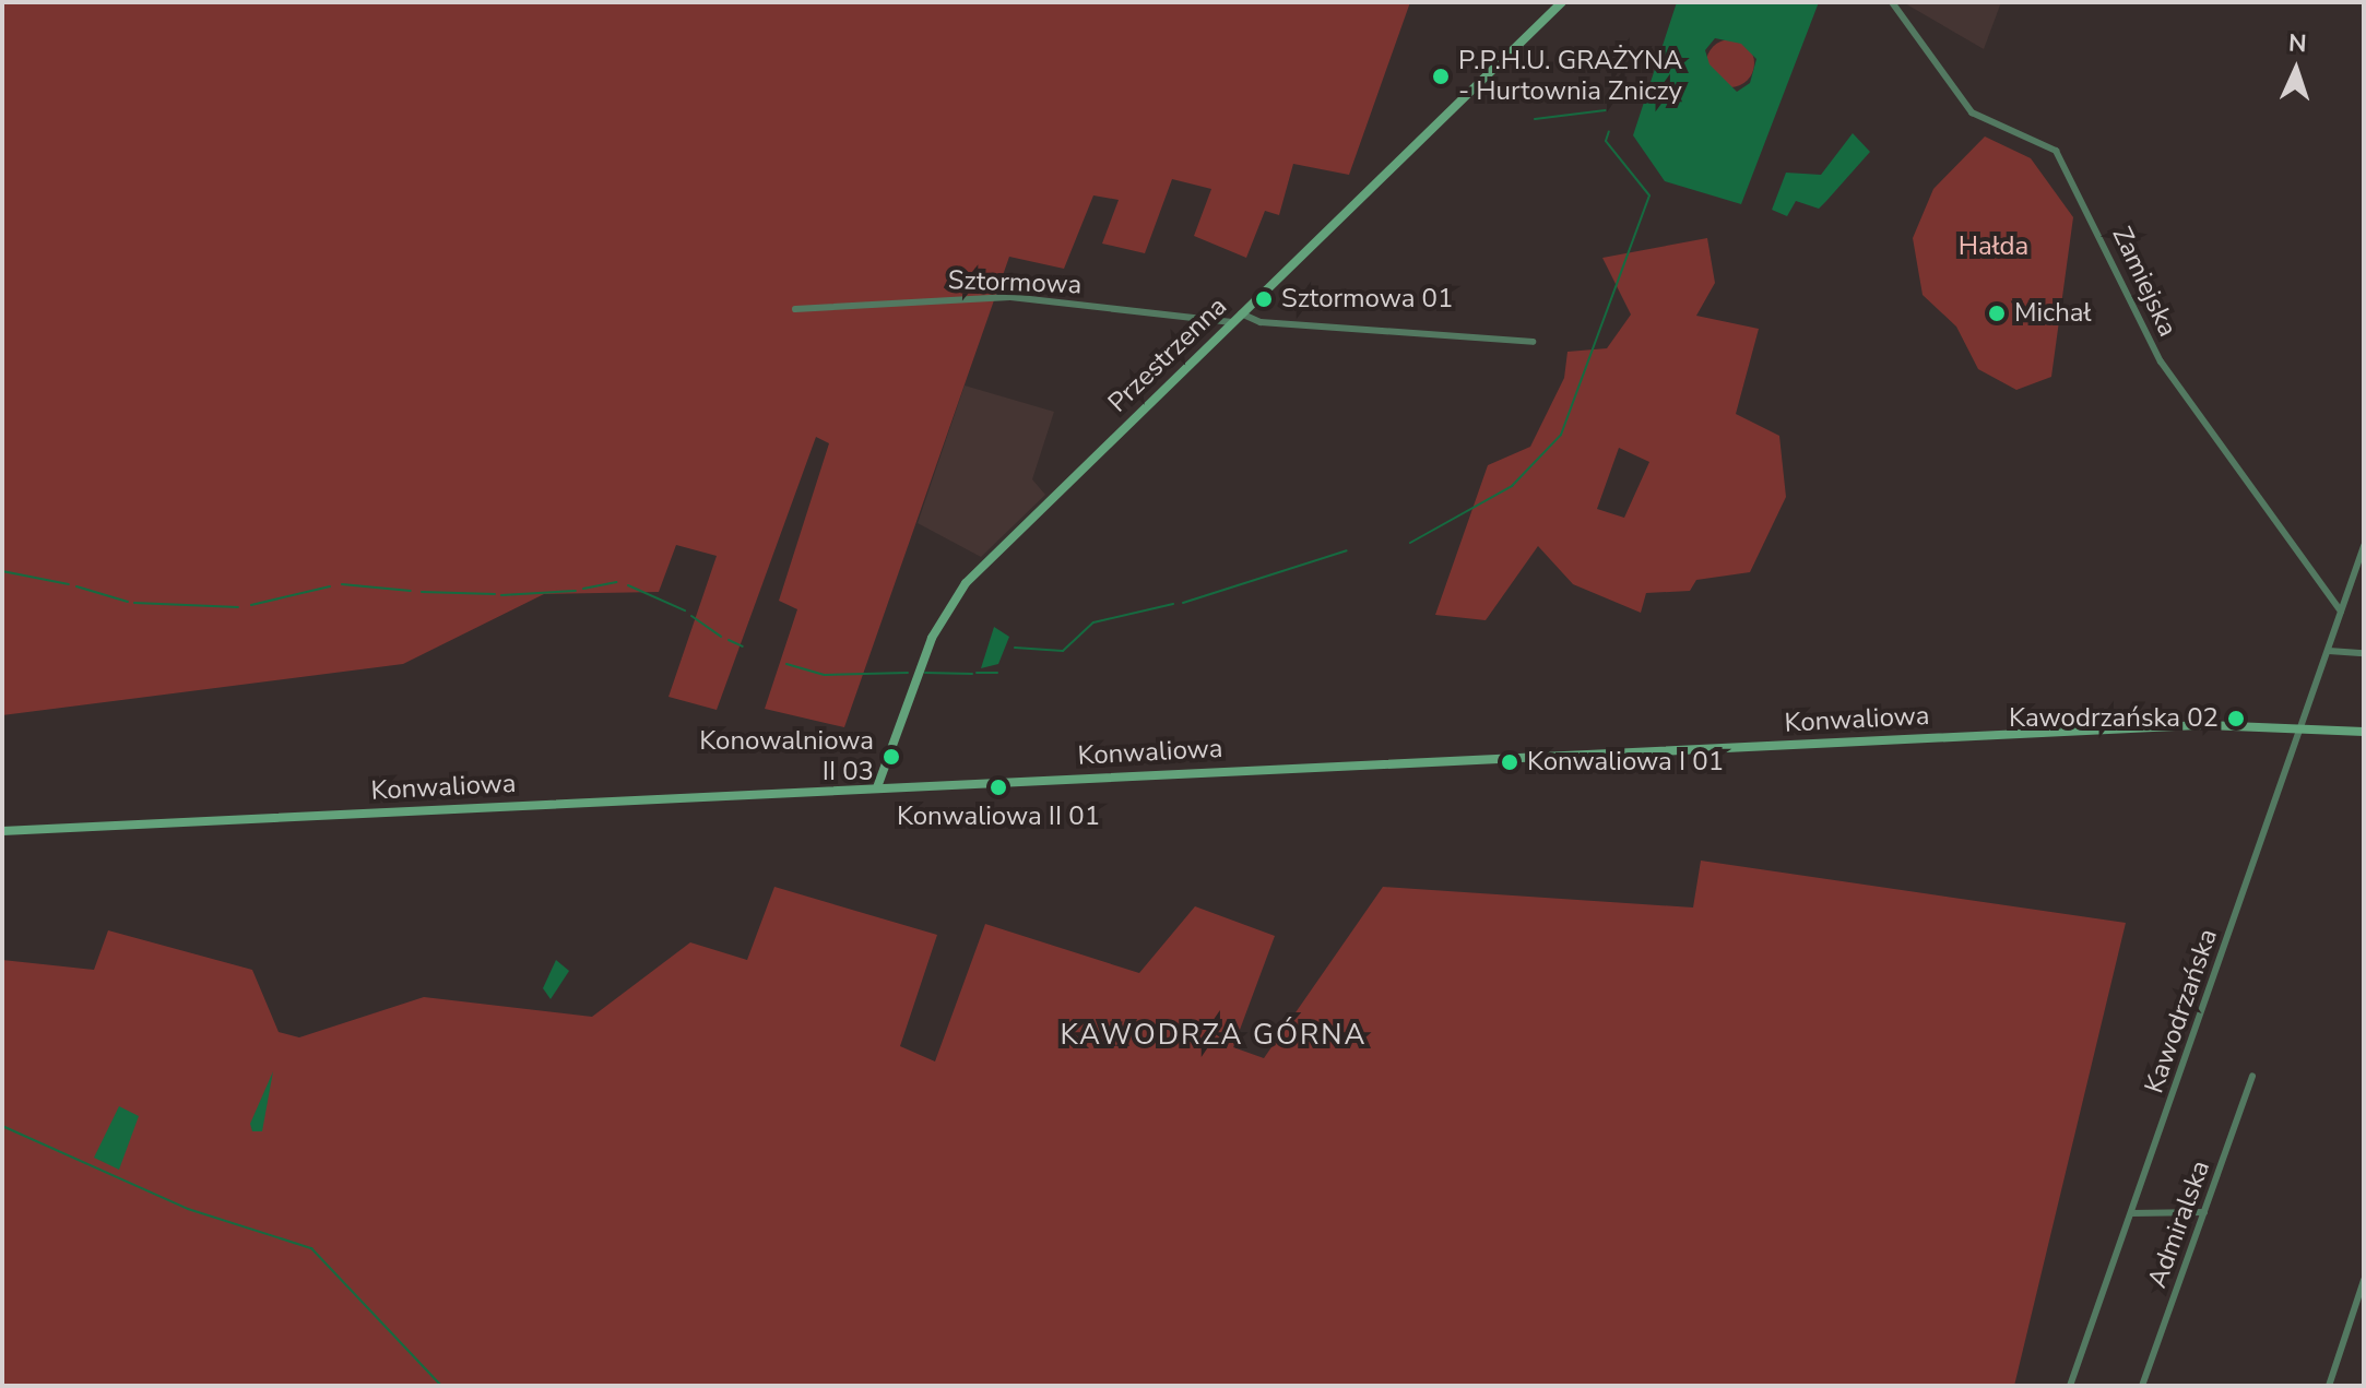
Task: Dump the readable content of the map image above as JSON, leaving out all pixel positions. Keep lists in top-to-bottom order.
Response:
{
  "streets": {
    "street": [
      "Zamiejska",
      "Sztormowa",
      "Przestrzenna",
      "Konwaliowa",
      "Kawodrzańska",
      "Admiralska"
    ]
  },
  "crossings": [
    ["Zamiejska", "Kawodrzańska"],
    ["Sztormowa", "Przestrzenna"],
    ["Przestrzenna", "Konwaliowa"],
    ["Konwaliowa", "Kawodrzańska"]
  ],
  "districts": ["KAWODRZA GÓRNA"],
  "parks": ["Hałda"],
  "places": [
    "P.P.H.U. GRAŻYNA - Hurtownia Zniczy",
    "Sztormowa 01",
    "Michał",
    "Kawodrzańska 02",
    "Konowalniowa II 03",
    "Konwaliowa I 01",
    "Konwaliowa II 01"
  ],
  "north": "top"
}
